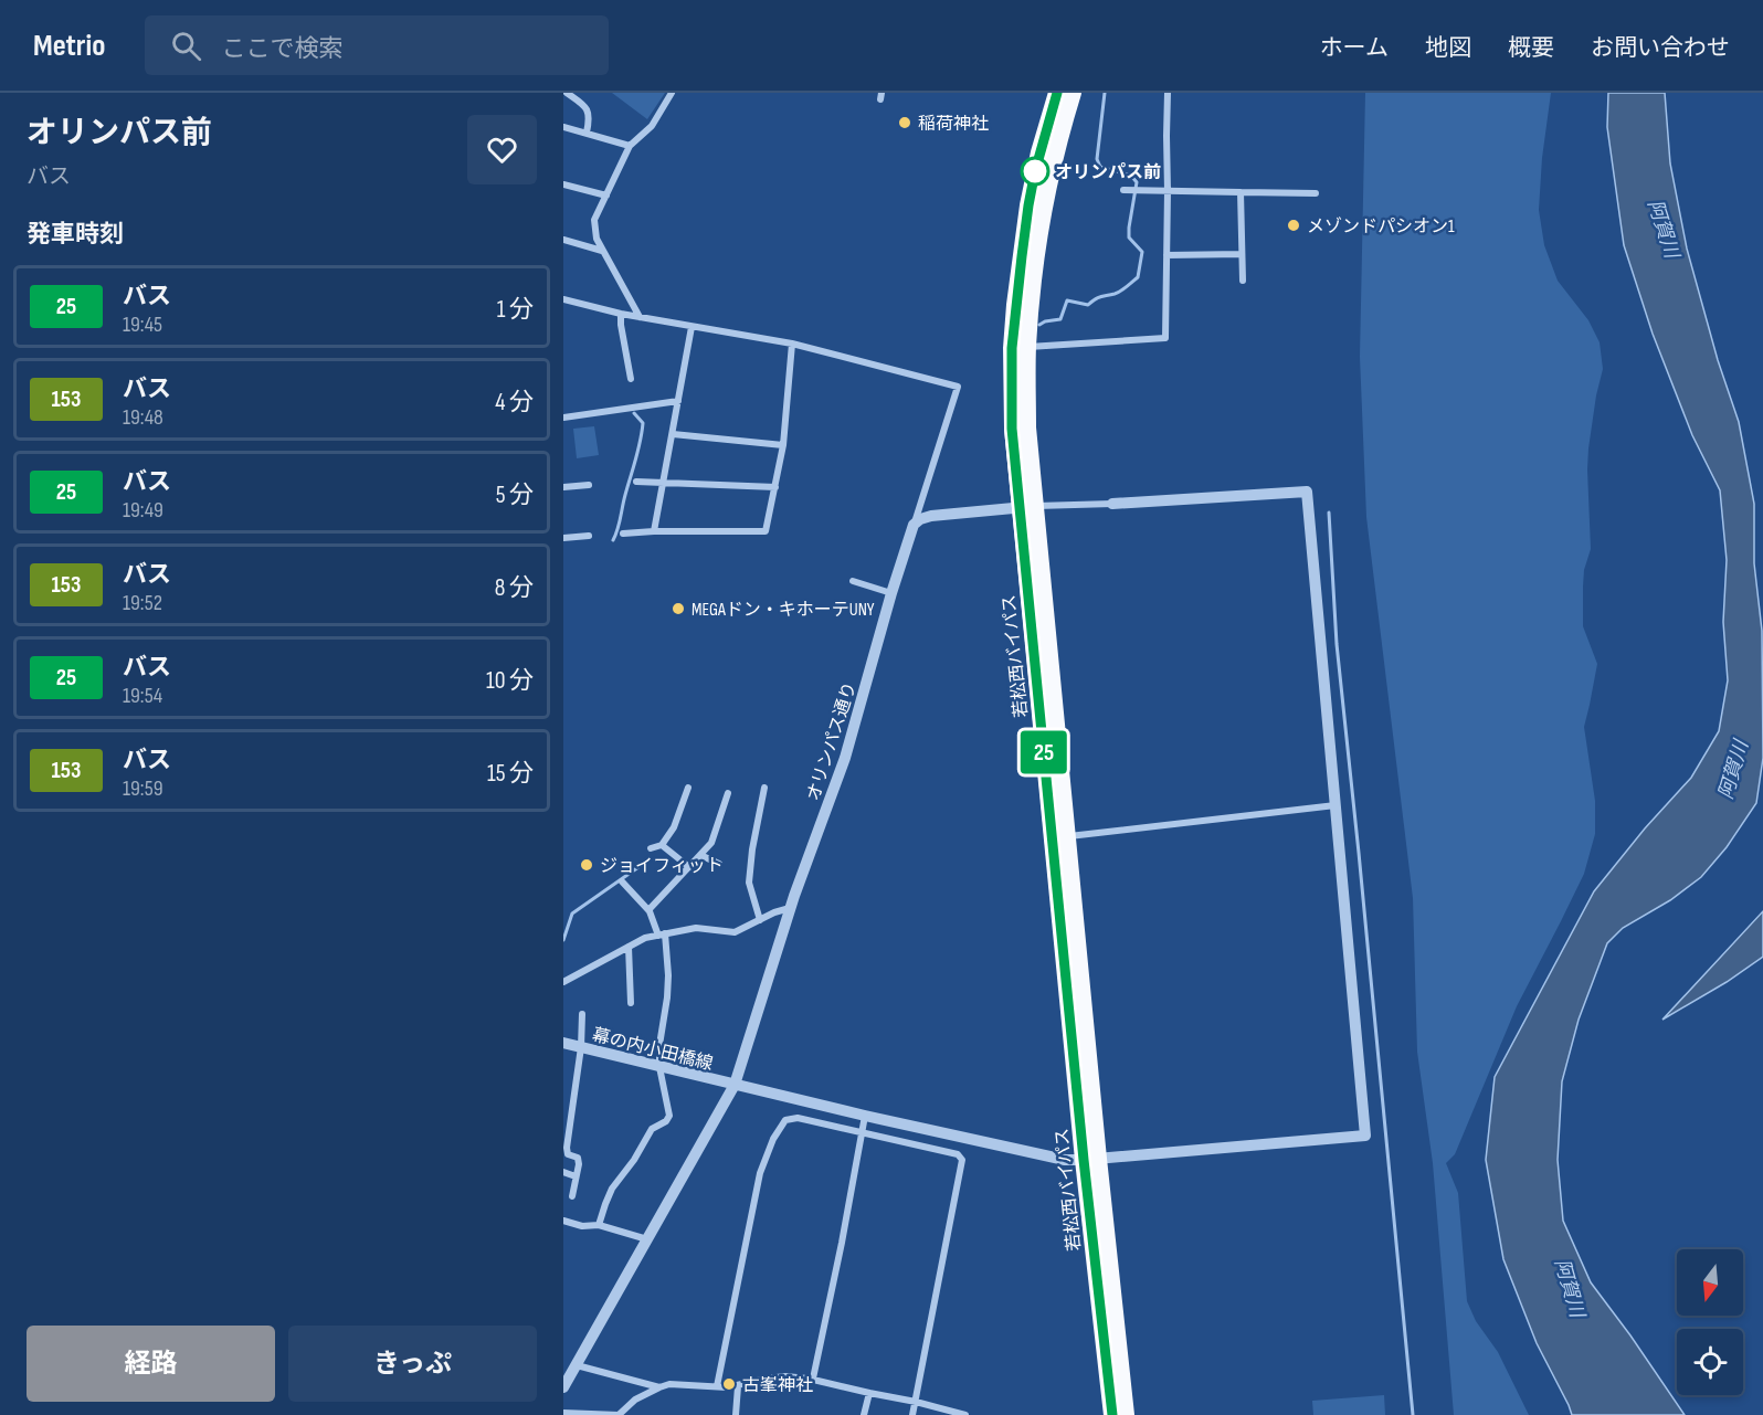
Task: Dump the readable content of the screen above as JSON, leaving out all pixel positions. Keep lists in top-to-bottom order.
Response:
{
  "streets": {
    "highway": ["若松西バイパス"],
    "street": ["オリンパス通り", "幕の内小田橋線"]
  },
  "crossings": [
    ["若松西バイパス", "幕の内小田橋線"],
    ["オリンパス通り", "幕の内小田橋線"]
  ],
  "water": ["阿賀川"],
  "places": [
    "稲荷神社",
    "オリンパス前",
    "メゾンドパシオン1",
    "MEGAドン・キホーテUNY",
    "ジョイフィット",
    "古峯神社"
  ],
  "lines": ["bus line 25"],
  "north": "bottom",
  "page": {
    "header": "Metrio",
    "search": "ここで検索",
    "nav": [
      "ホーム",
      "地図",
      "概要",
      "お問い合わせ"
    ],
    "heading": [
      ["オリンパス前", "バス"],
      "発車時刻"
    ],
    "on_map": "25",
    "list": [
      {
        "mark": "25",
        "name": "バス",
        "note": "19:45",
        "value": "1 分"
      },
      {
        "mark": "153",
        "name": "バス",
        "note": "19:48",
        "value": "4 分"
      },
      {
        "mark": "25",
        "name": "バス",
        "note": "19:49",
        "value": "5 分"
      },
      {
        "mark": "153",
        "name": "バス",
        "note": "19:52",
        "value": "8 分"
      },
      {
        "mark": "25",
        "name": "バス",
        "note": "19:54",
        "value": "10 分"
      },
      {
        "mark": "153",
        "name": "バス",
        "note": "19:59",
        "value": "15 分"
      }
    ],
    "buttons": ["経路", "きっぷ"]
  }
}
